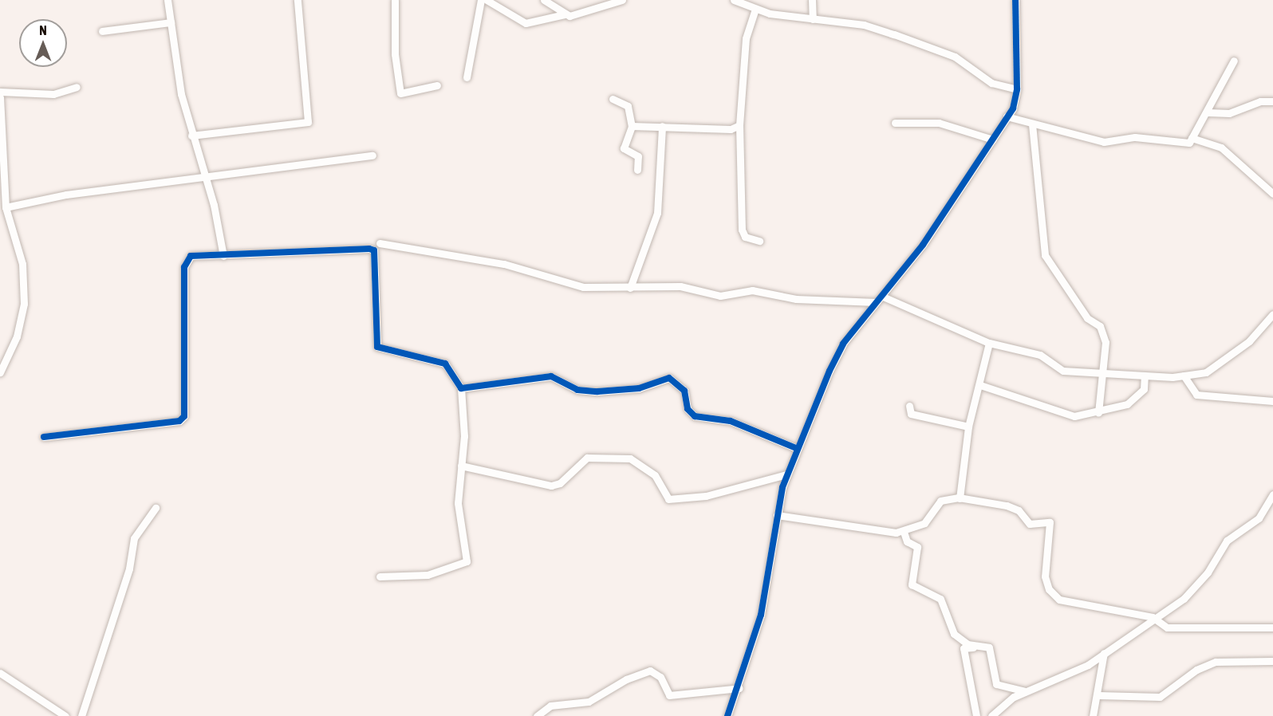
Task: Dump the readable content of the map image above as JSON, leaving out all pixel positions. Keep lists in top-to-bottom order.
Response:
{
  "north": "top"
}
